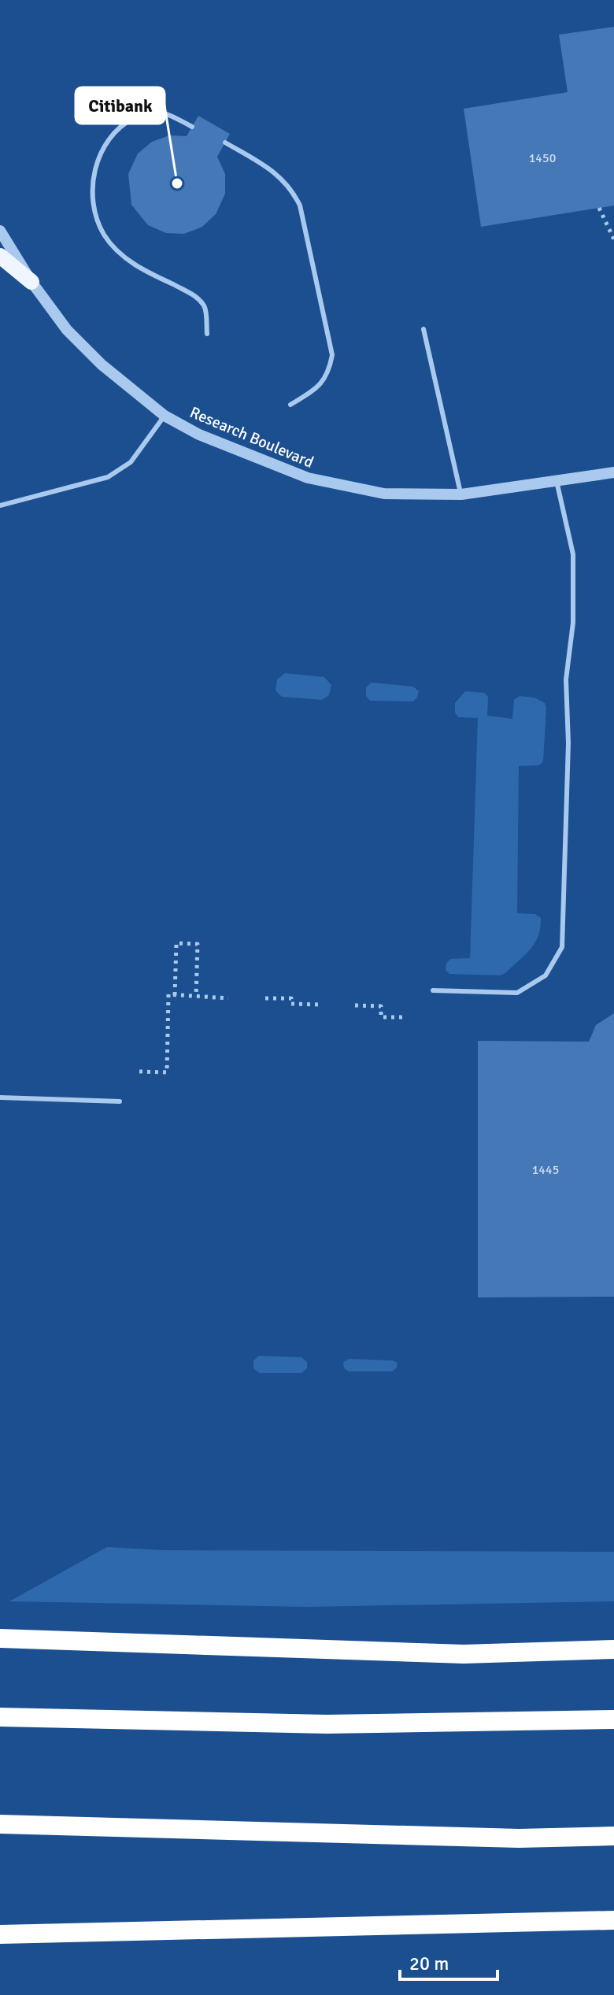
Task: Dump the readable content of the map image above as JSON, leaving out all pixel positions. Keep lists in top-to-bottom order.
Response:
{
  "streets": {
    "street": ["Research Boulevard"]
  },
  "places": ["Citibank"],
  "house_numbers": ["1450", "1445"],
  "scale_bar": "20 m"
}
